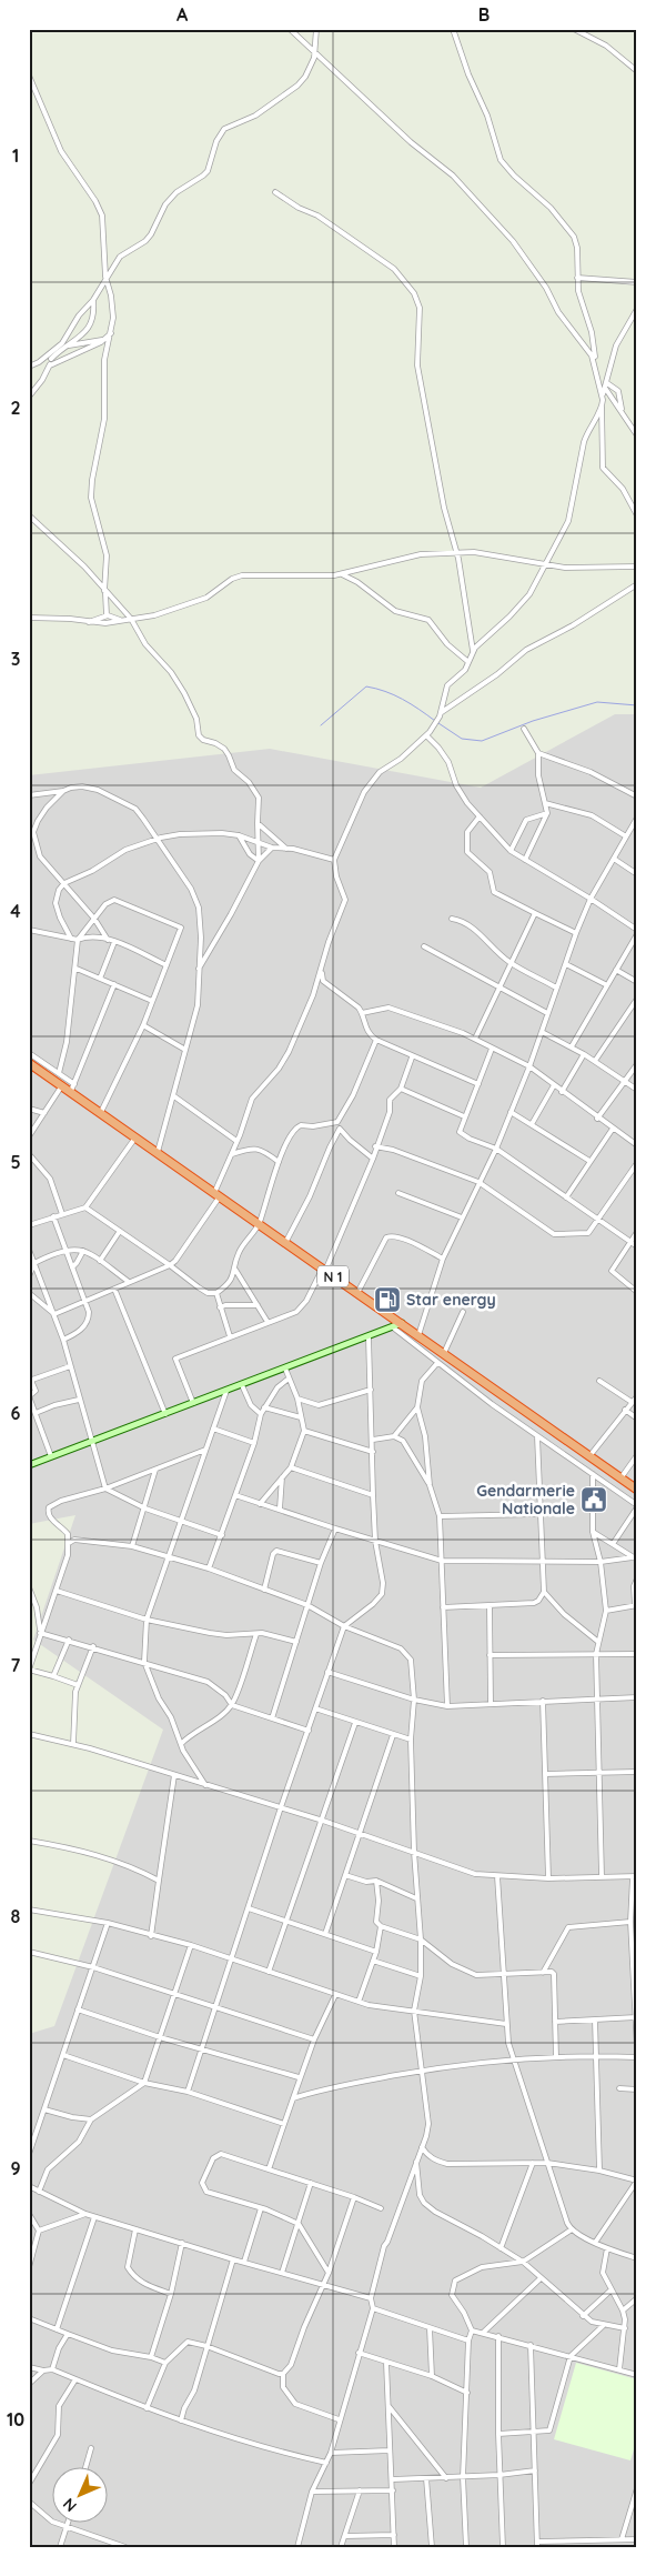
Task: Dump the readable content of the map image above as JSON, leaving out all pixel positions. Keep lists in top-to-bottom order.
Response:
{
  "streets": {
    "highway": ["N 1"]
  },
  "places": {
    "fuel station": ["Star energy"],
    "public building": ["Gendarmerie Nationale"]
  },
  "north": "bottom left",
  "grid": {
    "columns": ["A", "B"],
    "rows": [
      "1",
      "2",
      "3",
      "4",
      "5",
      "6",
      "7",
      "8",
      "9",
      "10"
    ]
  }
}
